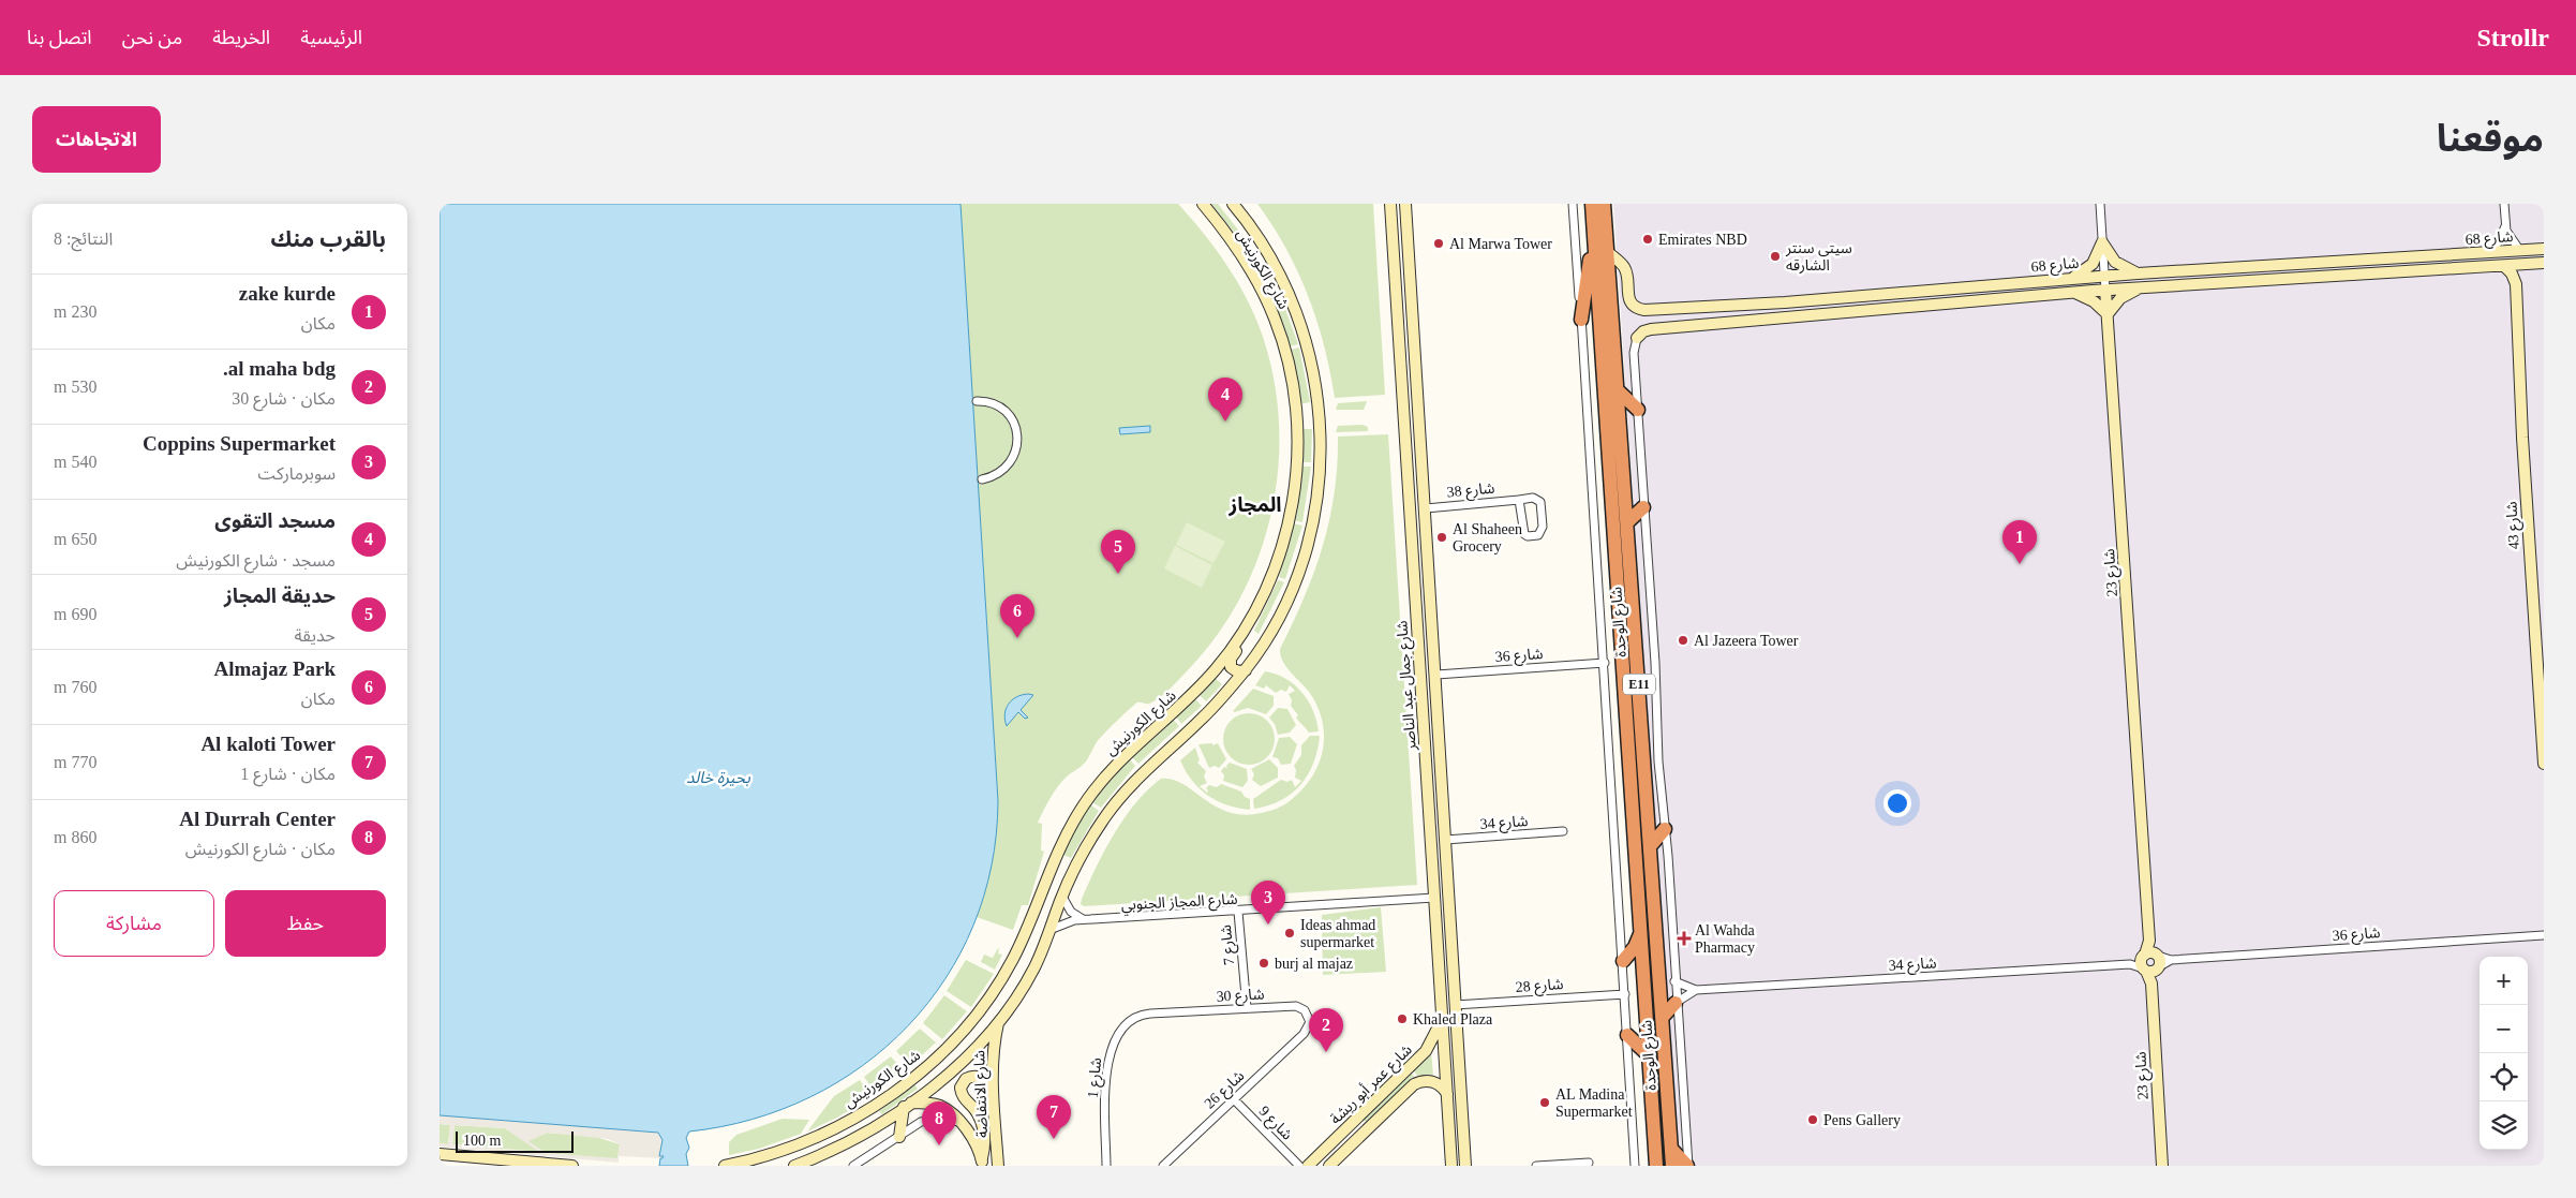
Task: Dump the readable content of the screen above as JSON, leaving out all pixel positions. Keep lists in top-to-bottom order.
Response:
{
  "streets": {
    "highway": ["شارع الوحدة", "E11"],
    "street": [
      "شارع 68",
      "شارع الكورنيش",
      "شارع 38",
      "شارع 43",
      "شارع 23",
      "شارع 36",
      "شارع جمال عبد الناصر",
      "شارع 34",
      "شارع المجاز الجنوبي",
      "شارع 7",
      "شارع 28",
      "شارع 30",
      "شارع 1",
      "شارع عمر أبو ريشة",
      "شارع 26",
      "شارع الانتفاضة",
      "شارع 9"
    ]
  },
  "crossings": [
    ["شارع 68", "شارع 23"],
    ["شارع 68", "شارع الوحدة"],
    ["شارع الكورنيش", "شارع المجاز الجنوبي"],
    ["شارع الكورنيش", "شارع الانتفاضة"],
    ["شارع 38", "شارع جمال عبد الناصر"],
    ["شارع 23", "شارع 36"],
    ["شارع 23", "شارع 34"],
    ["شارع 36", "شارع جمال عبد الناصر"],
    ["شارع 36", "شارع 34"],
    ["شارع جمال عبد الناصر", "شارع 34"],
    ["شارع جمال عبد الناصر", "شارع المجاز الجنوبي"],
    ["شارع جمال عبد الناصر", "شارع 28"],
    ["شارع جمال عبد الناصر", "شارع عمر أبو ريشة"],
    ["شارع المجاز الجنوبي", "شارع 7"],
    ["شارع 7", "شارع 30"],
    ["شارع 30", "شارع 1"],
    ["شارع 30", "شارع 26"],
    ["شارع 26", "شارع 9"]
  ],
  "districts": ["المجاز"],
  "water": ["بحيرة خالد"],
  "places": {
    "other": [
      "Emirates NBD",
      "Al Marwa Tower",
      "سيتي سنتر الشارقه",
      "Al Shaheen Grocery",
      "Al Jazeera Tower",
      "Ideas ahmad supermarket",
      "burj al majaz",
      "Khaled Plaza",
      "AL Madina Supermarket",
      "Pens Gallery"
    ],
    "health": ["Al Wahda Pharmacy"]
  },
  "scale_bar": "100 m",
  "page": {
    "header": "Strollr",
    "nav": [
      "الرئيسية",
      "الخريطة",
      "من نحن",
      "اتصل بنا"
    ],
    "title": "موقعنا",
    "buttons": [
      "الاتجاهات",
      ["حفظ", "مشاركة"]
    ],
    "heading": ["بالقرب منك", "النتائج: 8"],
    "list": [
      {
        "mark": "1",
        "name": "zake kurde",
        "note": "مكان",
        "value": "230 m"
      },
      {
        "mark": "2",
        "name": "al maha bdg.",
        "note": "مكان · شارع 30",
        "value": "530 m"
      },
      {
        "mark": "3",
        "name": "Coppins Supermarket",
        "note": "سوبرماركت",
        "value": "540 m"
      },
      {
        "mark": "4",
        "name": "مسجد التقوى",
        "note": "مسجد · شارع الكورنيش",
        "value": "650 m"
      },
      {
        "mark": "5",
        "name": "حديقة المجاز",
        "note": "حديقة",
        "value": "690 m"
      },
      {
        "mark": "6",
        "name": "Almajaz Park",
        "note": "مكان",
        "value": "760 m"
      },
      {
        "mark": "7",
        "name": "Al kaloti Tower",
        "note": "مكان · شارع 1",
        "value": "770 m"
      },
      {
        "mark": "8",
        "name": "Al Durrah Center",
        "note": "مكان · شارع الكورنيش",
        "value": "860 m"
      }
    ],
    "pins": [
      "4",
      "1",
      "5",
      "6",
      "3",
      "2",
      "7",
      "8"
    ],
    "map_buttons": ["+", "−"],
    "scale": "100 m"
  }
}
